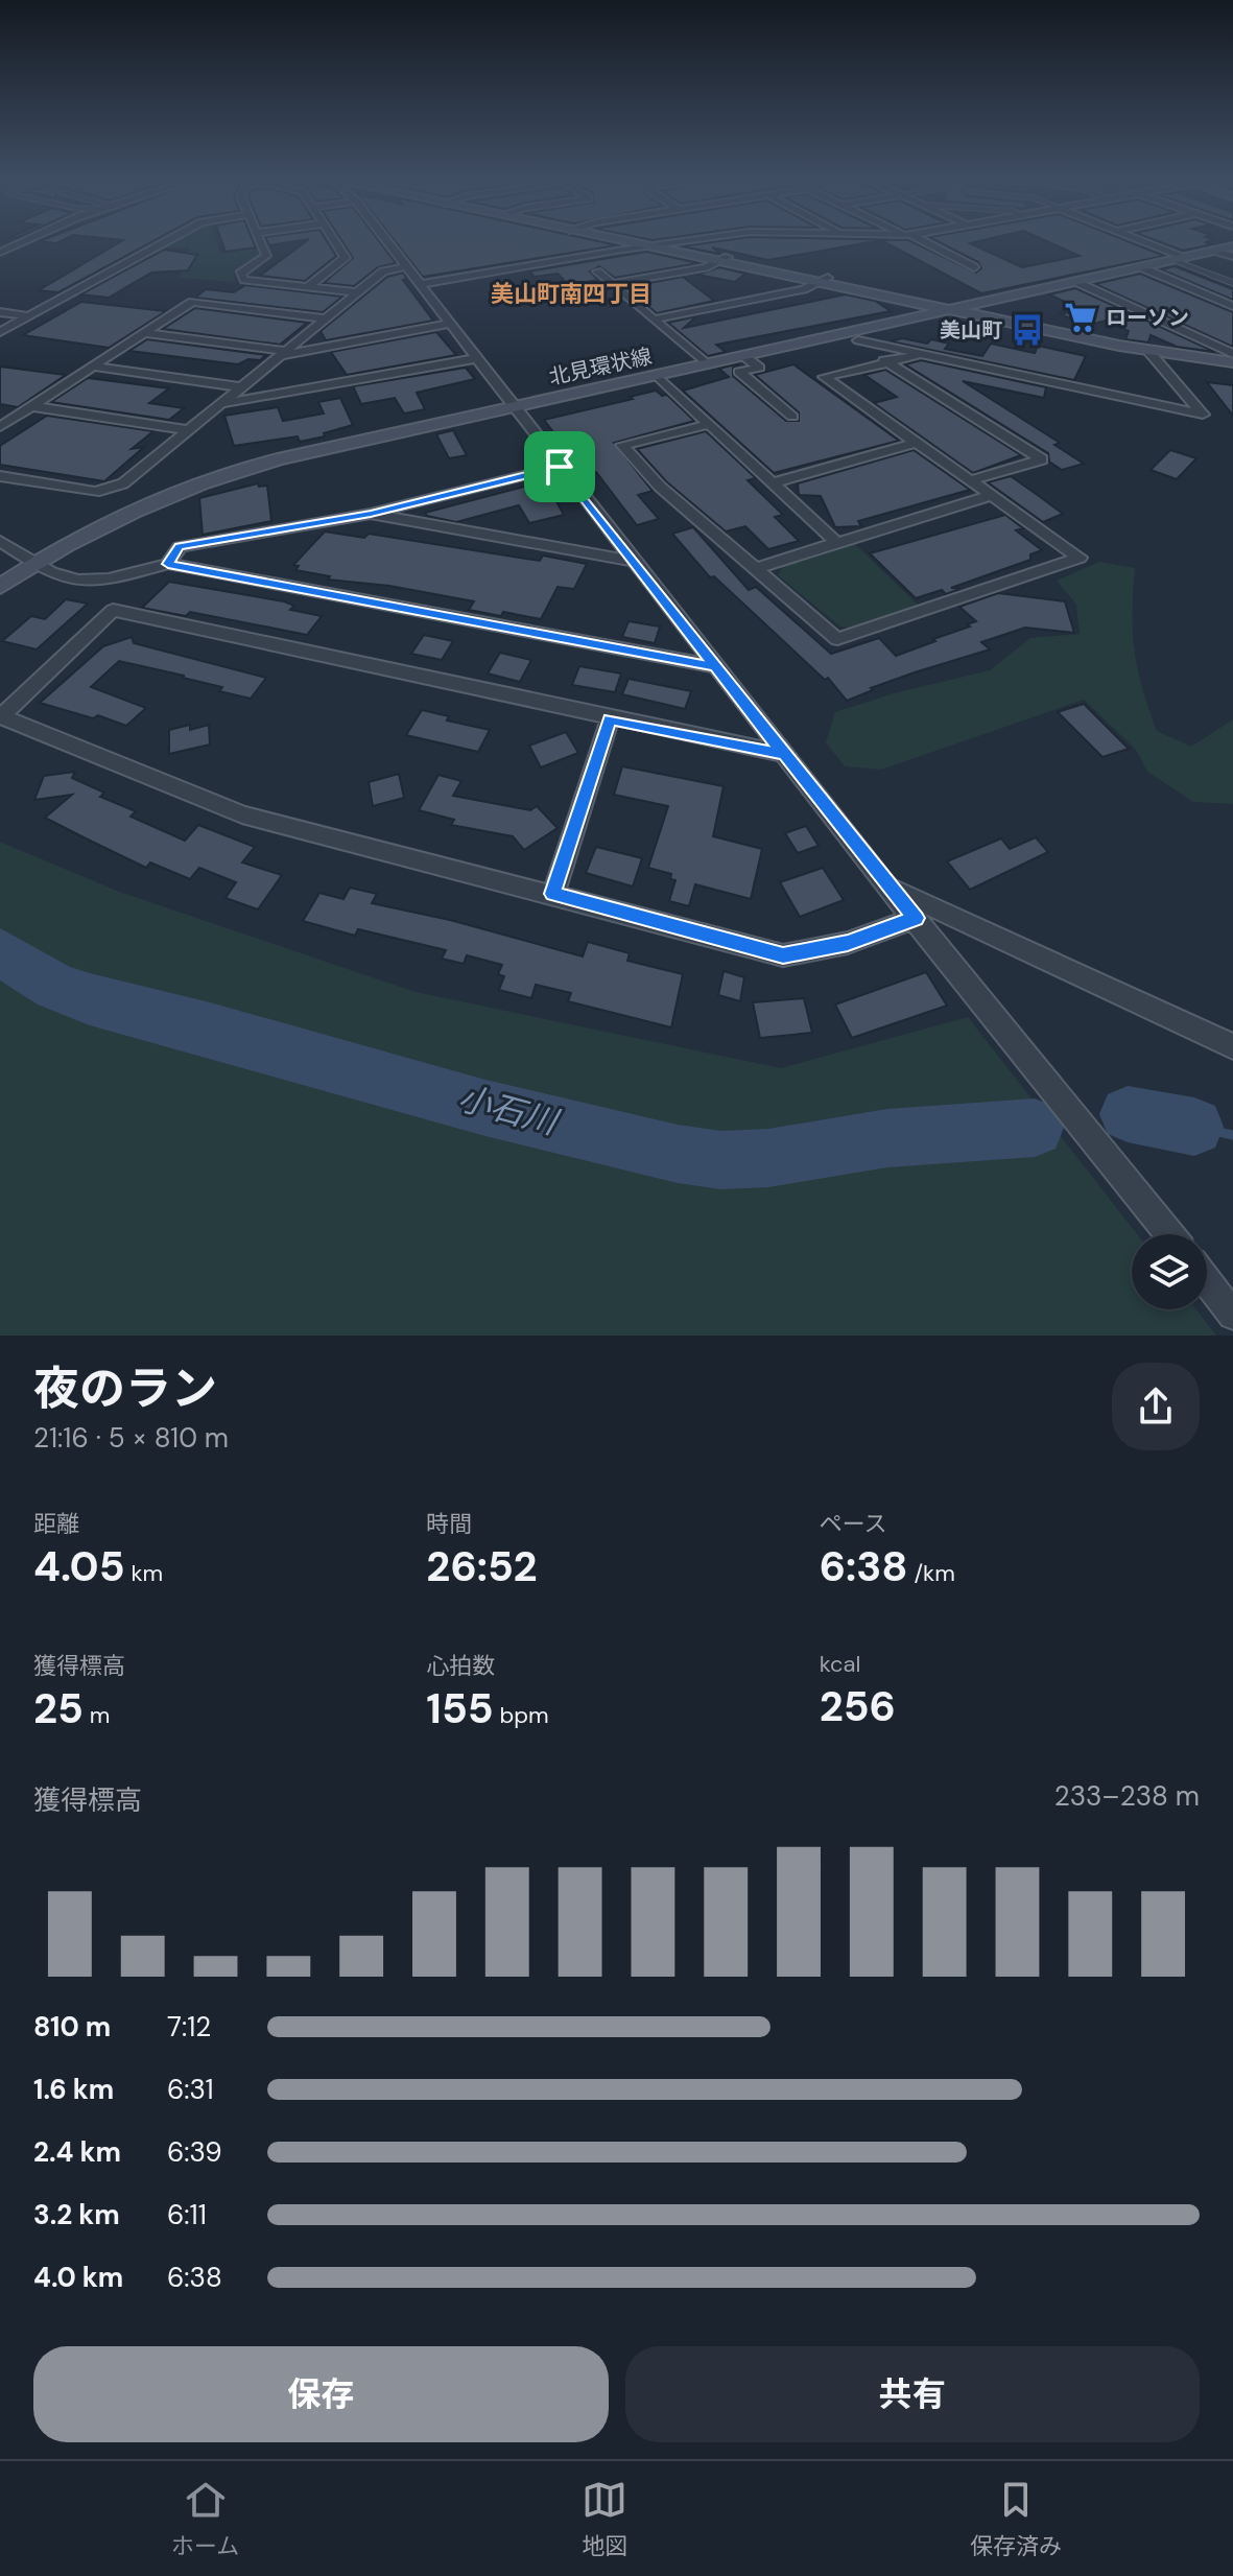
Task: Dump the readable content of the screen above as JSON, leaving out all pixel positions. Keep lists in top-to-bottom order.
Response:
{
  "streets": {
    "street": ["北見環状線"]
  },
  "districts": ["美山町南四丁目"],
  "water": ["小石川"],
  "places": {
    "supermarket": ["ローソン"],
    "bus stop": ["美山町"]
  },
  "page": {
    "heading": ["夜のラン", "21:16 · 5 × 810 m"],
    "stats": [
      ["距離", "4.05 km"],
      ["時間", "26:52"],
      ["ペース", "6:38 /km"],
      ["獲得標高", "25 m"],
      ["心拍数", "155 bpm"],
      ["kcal", "256"]
    ],
    "chart": ["獲得標高", "233–238 m"],
    "list": [
      {
        "name": "810 m",
        "note": "7:12"
      },
      {
        "name": "1.6 km",
        "note": "6:31"
      },
      {
        "name": "2.4 km",
        "note": "6:39"
      },
      {
        "name": "3.2 km",
        "note": "6:11"
      },
      {
        "name": "4.0 km",
        "note": "6:38"
      }
    ],
    "buttons": ["保存", "共有"],
    "tabs": ["ホーム", "地図", "保存済み"]
  }
}
